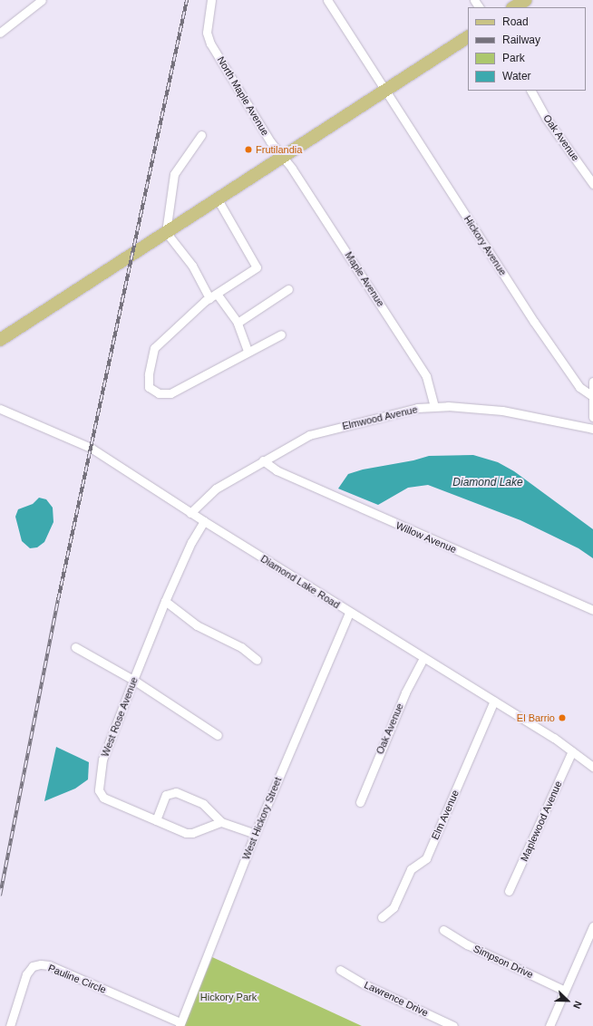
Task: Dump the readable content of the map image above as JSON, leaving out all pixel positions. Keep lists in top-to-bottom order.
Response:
{
  "streets": {
    "street": [
      "North Maple Avenue",
      "Oak Avenue",
      "Hickory Avenue",
      "Maple Avenue",
      "Elmwood Avenue",
      "Willow Avenue",
      "Diamond Lake Road",
      "West Rose Avenue",
      "Elm Avenue",
      "West Hickory Street",
      "Maplewood Avenue",
      "Simpson Drive",
      "Pauline Circle",
      "Lawrence Drive"
    ]
  },
  "crossings": [
    ["North Maple Avenue", "Maple Avenue"],
    ["Oak Avenue", "Diamond Lake Road"],
    ["Maple Avenue", "Elmwood Avenue"],
    ["Elmwood Avenue", "Willow Avenue"],
    ["Elmwood Avenue", "Diamond Lake Road"],
    ["Diamond Lake Road", "West Rose Avenue"],
    ["Diamond Lake Road", "Elm Avenue"],
    ["Diamond Lake Road", "West Hickory Street"],
    ["Diamond Lake Road", "Maplewood Avenue"],
    ["West Hickory Street", "Pauline Circle"]
  ],
  "water": ["Diamond Lake"],
  "parks": ["Hickory Park"],
  "places": ["Frutilandia", "El Barrio"],
  "legend": [
    "Road",
    "Railway",
    "Park",
    "Water"
  ],
  "north": "bottom right"
}
